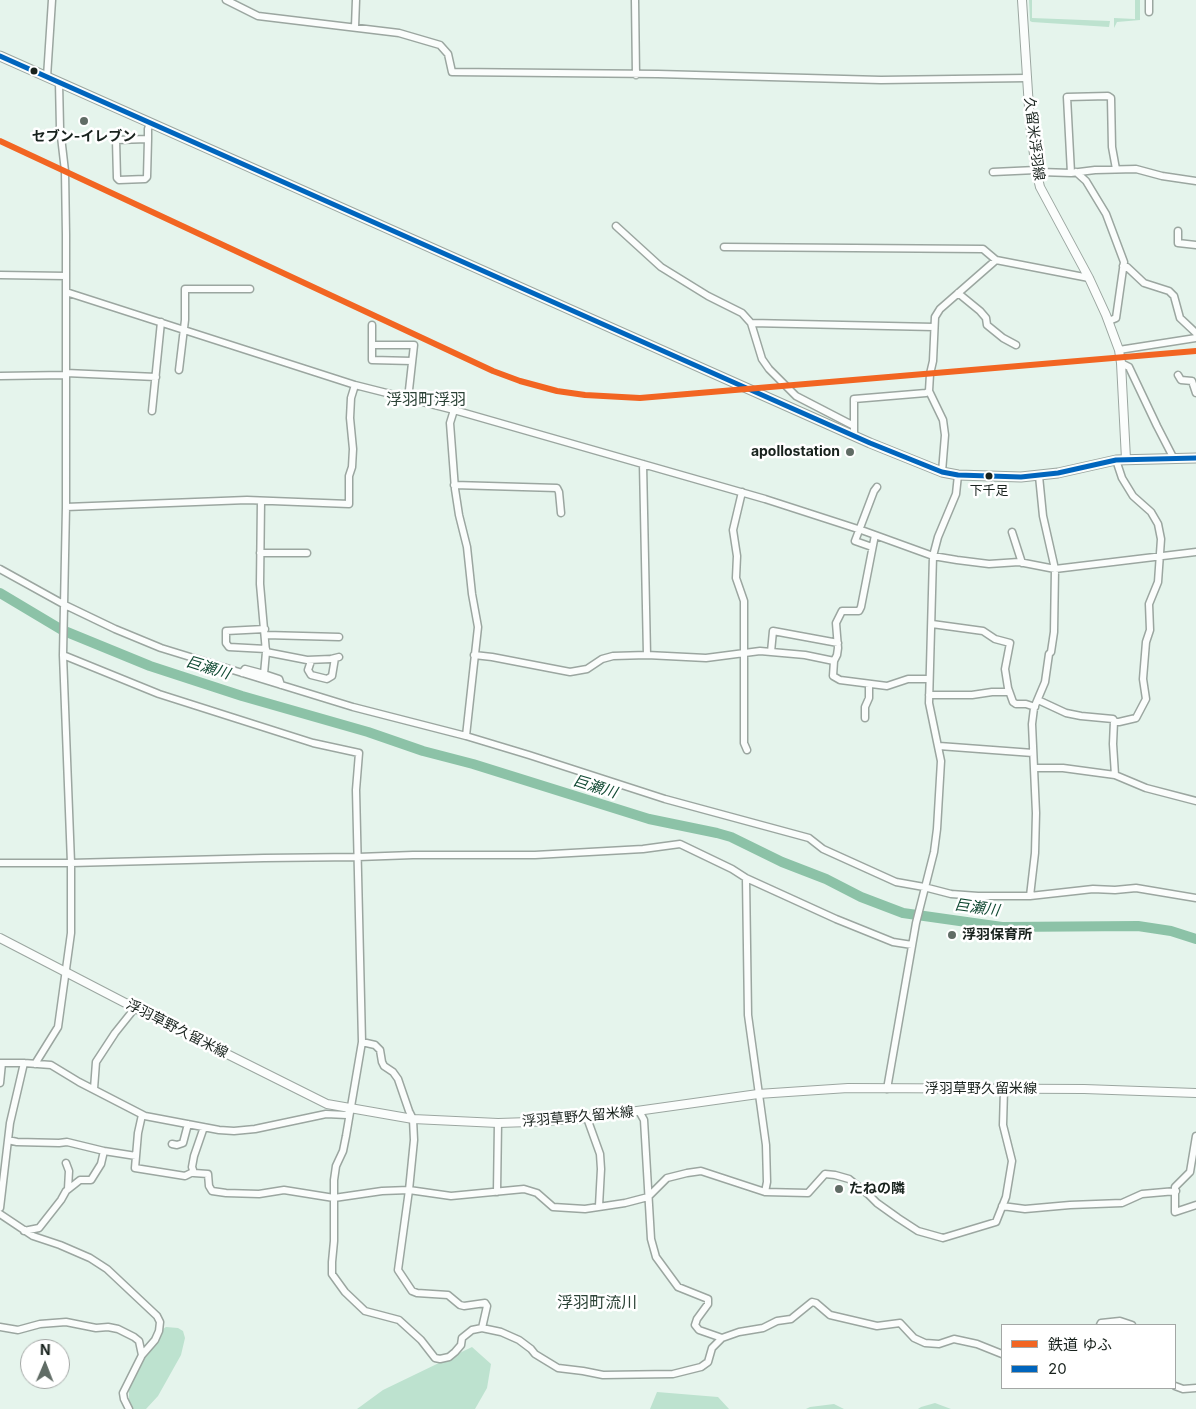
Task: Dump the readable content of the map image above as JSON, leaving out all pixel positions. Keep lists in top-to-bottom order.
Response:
{
  "streets": {
    "main road": ["久留米浮羽線", "浮羽草野久留米線"]
  },
  "districts": ["浮羽町浮羽", "浮羽町流川"],
  "water": ["巨瀬川"],
  "places": [
    "セブン-イレブン",
    "apollostation",
    "下千足",
    "浮羽保育所",
    "たねの隣"
  ],
  "lines": ["transit line 20", "rail line ゆふ"],
  "legend": ["鉄道 ゆふ", "20"],
  "north": "top"
}
